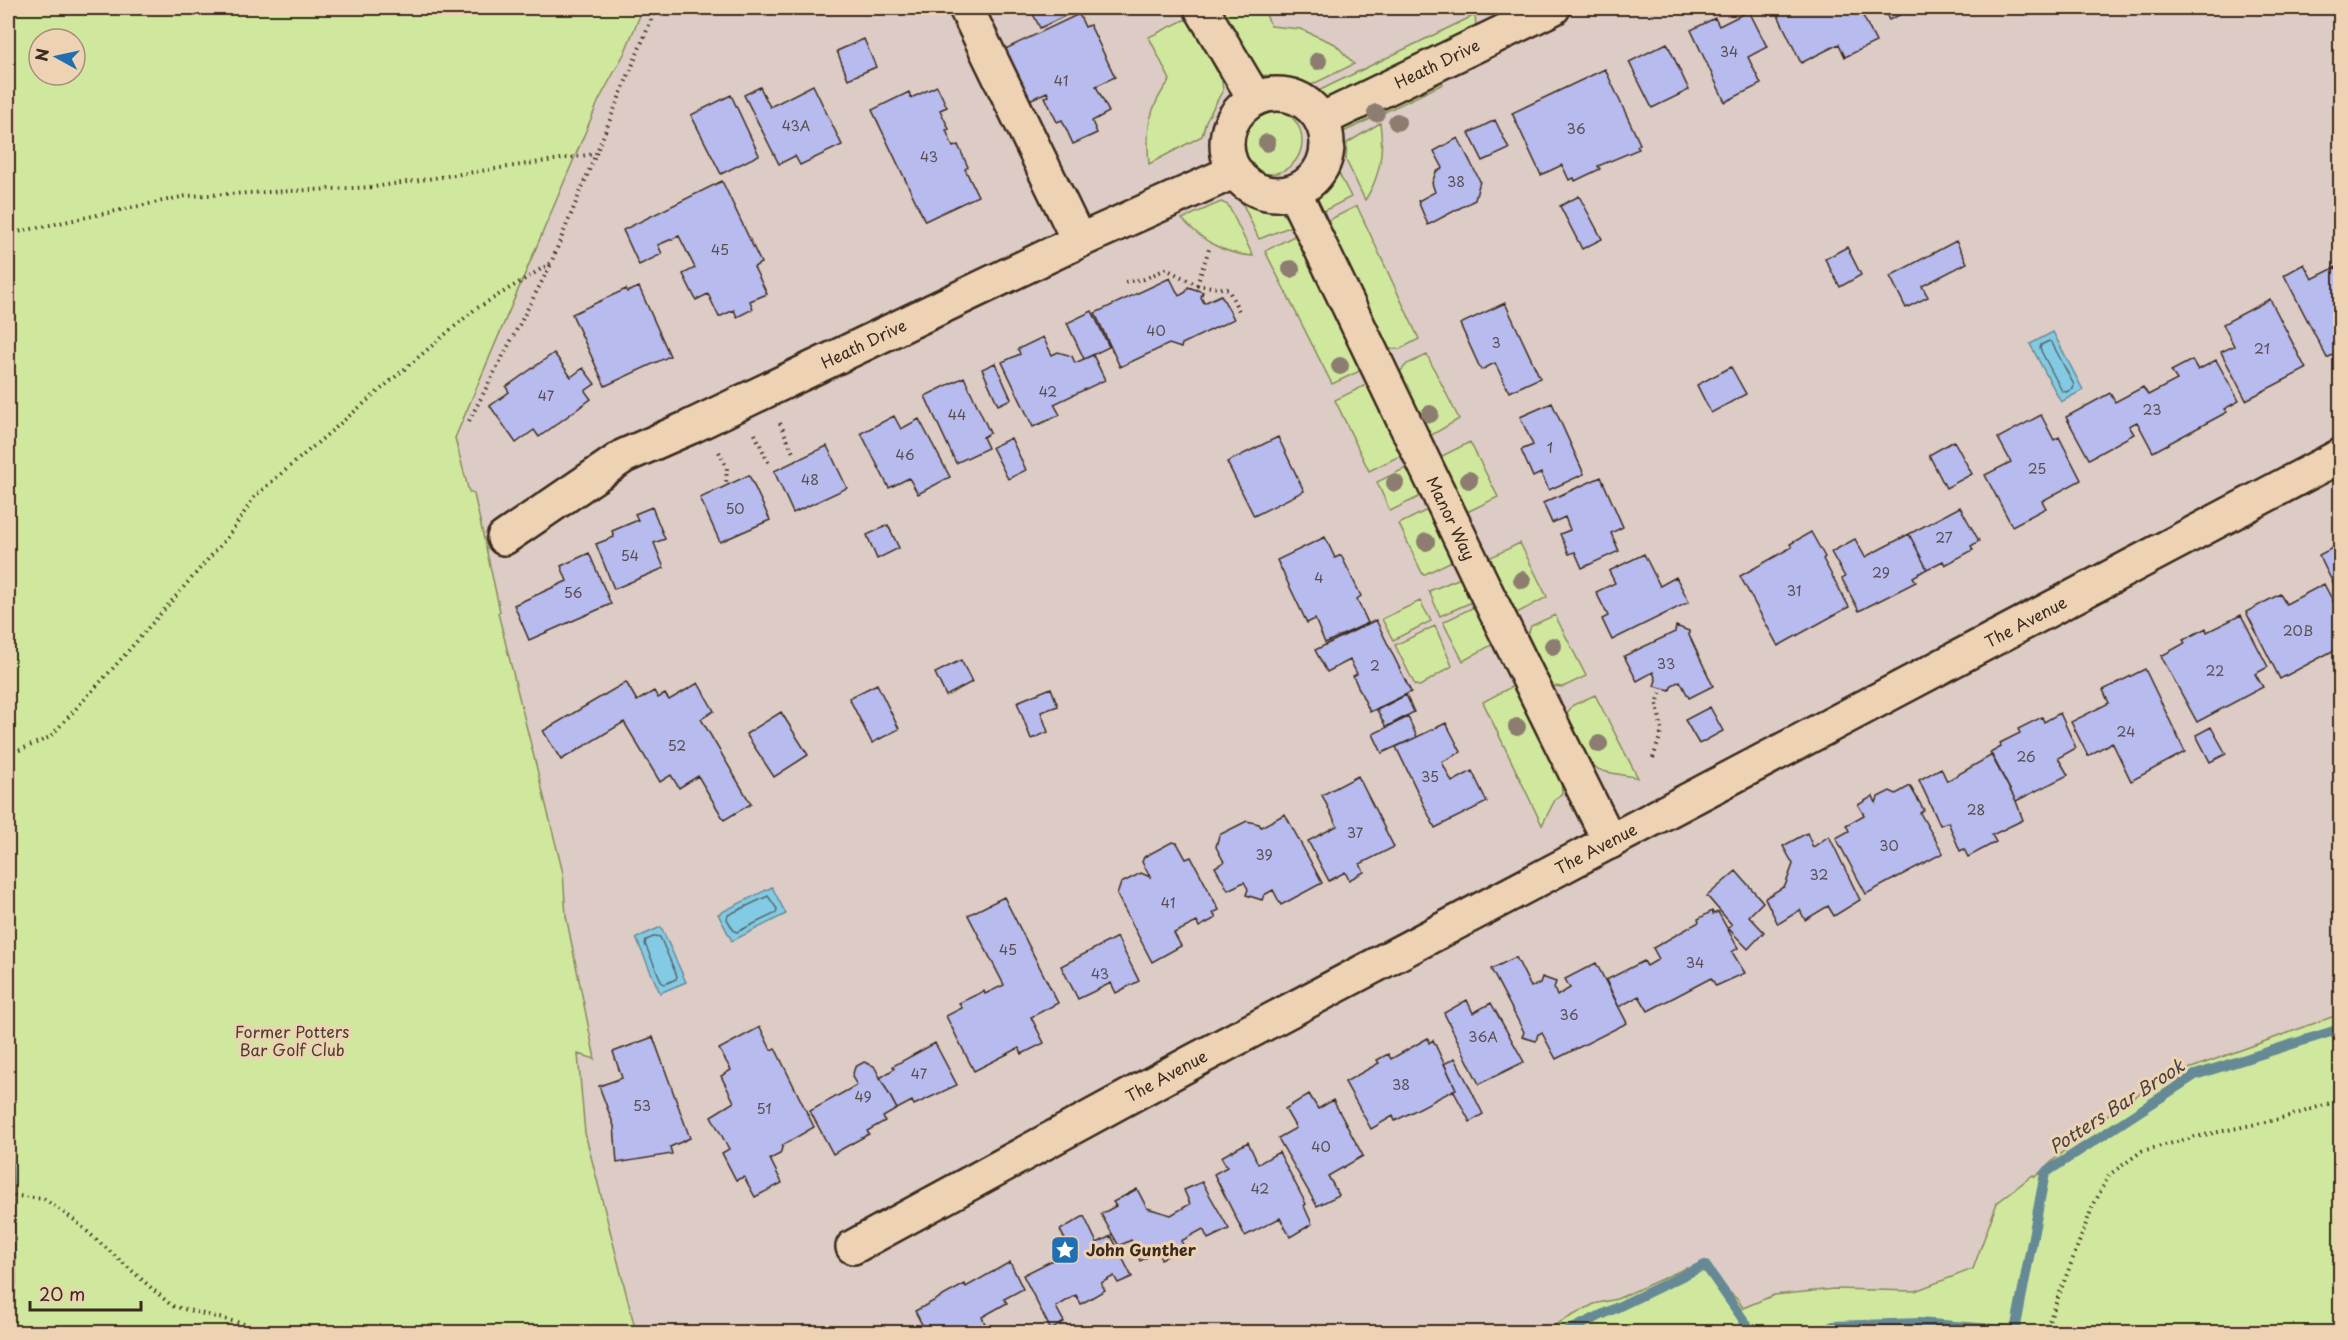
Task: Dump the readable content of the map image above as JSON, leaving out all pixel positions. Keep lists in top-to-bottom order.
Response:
{
  "streets": {
    "street": ["Heath Drive", "Manor Way", "The Avenue"]
  },
  "crossings": [
    ["Heath Drive", "Manor Way"],
    ["Manor Way", "The Avenue"]
  ],
  "water": ["Potters Bar Brook"],
  "parks": ["Former Potters Bar Golf Club"],
  "places": {
    "place": ["John Gunther"]
  },
  "house_numbers": [
    "34",
    "41",
    "43A",
    "36",
    "43",
    "38",
    "45",
    "40",
    "3",
    "21",
    "42",
    "47",
    "23",
    "44",
    "1",
    "46",
    "25",
    "48",
    "50",
    "27",
    "54",
    "29",
    "4",
    "31",
    "56",
    "20B",
    "33",
    "2",
    "22",
    "24",
    "52",
    "26",
    "35",
    "28",
    "37",
    "30",
    "39",
    "32",
    "41",
    "45",
    "34",
    "43",
    "36",
    "36A",
    "47",
    "38",
    "49",
    "53",
    "51",
    "40",
    "42"
  ],
  "scale_bar": "20 m",
  "north": "left"
}
